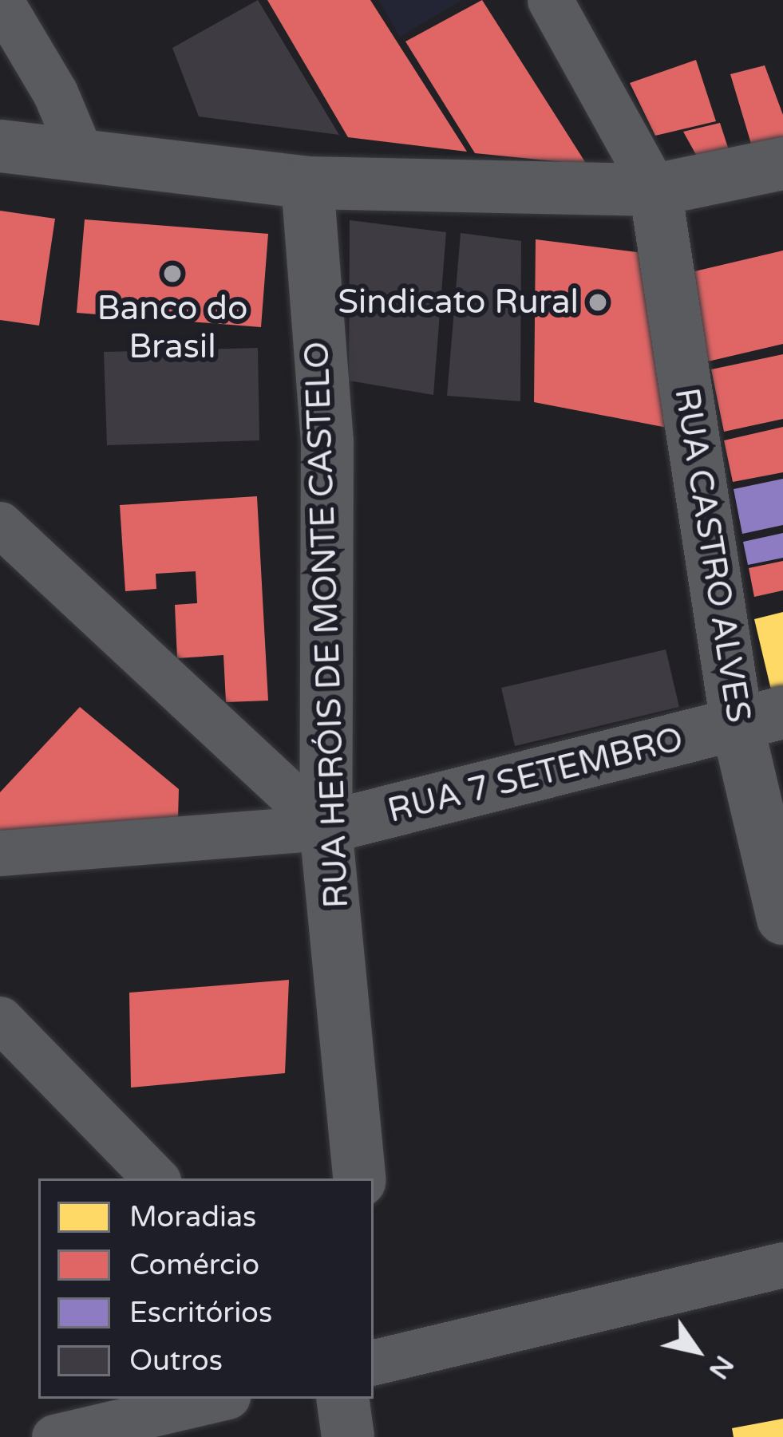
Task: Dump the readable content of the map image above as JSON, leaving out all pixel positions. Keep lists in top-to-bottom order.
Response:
{
  "streets": {
    "main road": ["RUA CASTRO ALVES", "RUA HERÓIS DE MONTE CASTELO", "RUA 7 SETEMBRO"]
  },
  "crossings": [
    ["RUA CASTRO ALVES", "RUA 7 SETEMBRO"],
    ["RUA HERÓIS DE MONTE CASTELO", "RUA 7 SETEMBRO"]
  ],
  "places": ["Banco do Brasil", "Sindicato Rural"],
  "legend": [
    "Moradias",
    "Comércio",
    "Escritórios",
    "Outros"
  ],
  "north": "bottom right"
}
